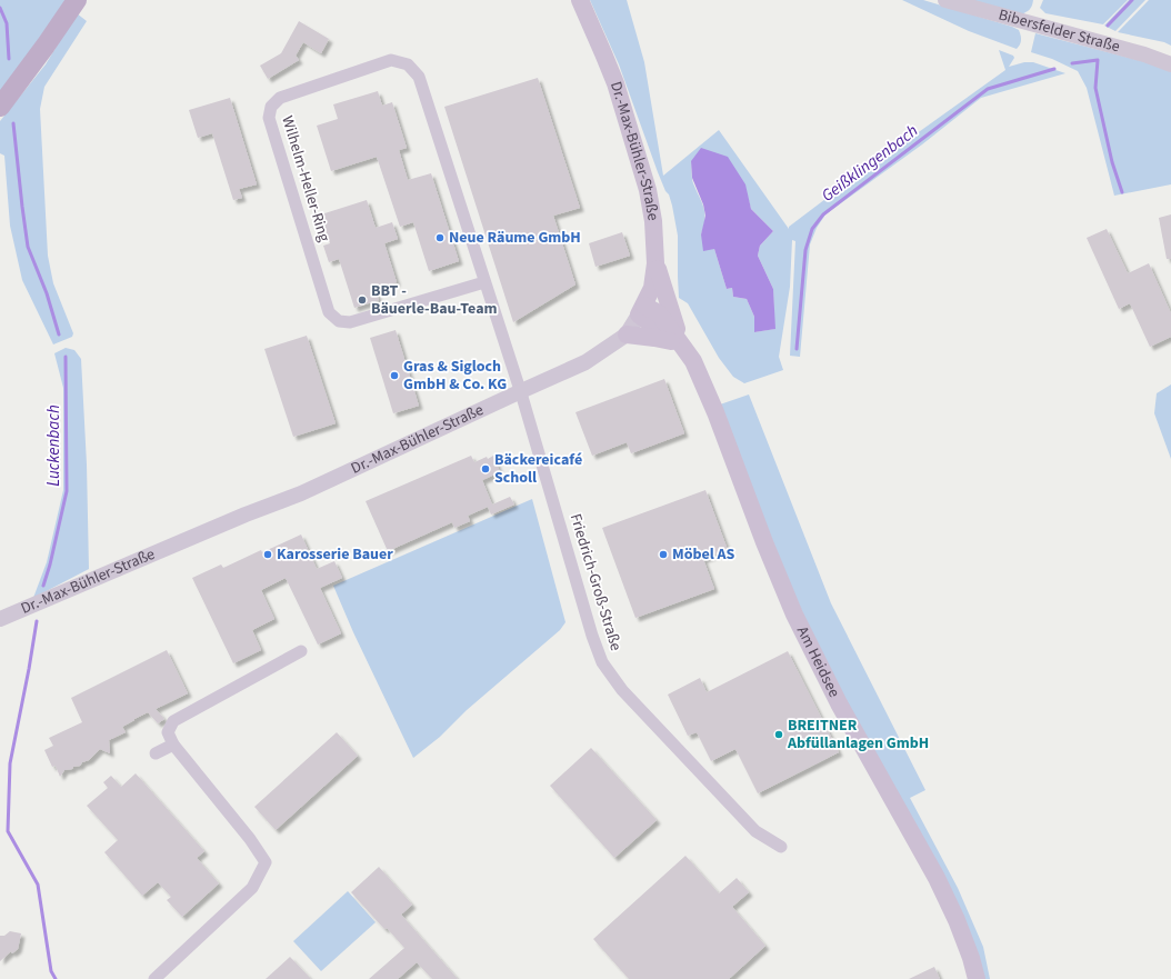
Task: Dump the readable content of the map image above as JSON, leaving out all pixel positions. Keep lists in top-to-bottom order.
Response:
{
  "streets": {
    "main road": ["Dr.-Max-Bühler-Straße", "Am Heidsee"],
    "street": ["Bibersfelder Straße", "Wilhelm-Heller-Ring", "Friedrich-Groß-Straße"]
  },
  "crossings": [
    ["Dr.-Max-Bühler-Straße", "Wilhelm-Heller-Ring"],
    ["Dr.-Max-Bühler-Straße", "Friedrich-Groß-Straße"],
    ["Dr.-Max-Bühler-Straße", "Am Heidsee"],
    ["Wilhelm-Heller-Ring", "Friedrich-Groß-Straße"]
  ],
  "water": ["Geißklingenbach", "Luckenbach"],
  "places": [
    "Neue Räume GmbH",
    "BBT - Bäuerle-Bau-Team",
    "Gras & Sigloch GmbH & Co. KG",
    "Bäckereicafé Scholl",
    "Karosserie Bauer",
    "Möbel AS",
    "BREITNER Abfüllanlagen GmbH"
  ]
}
